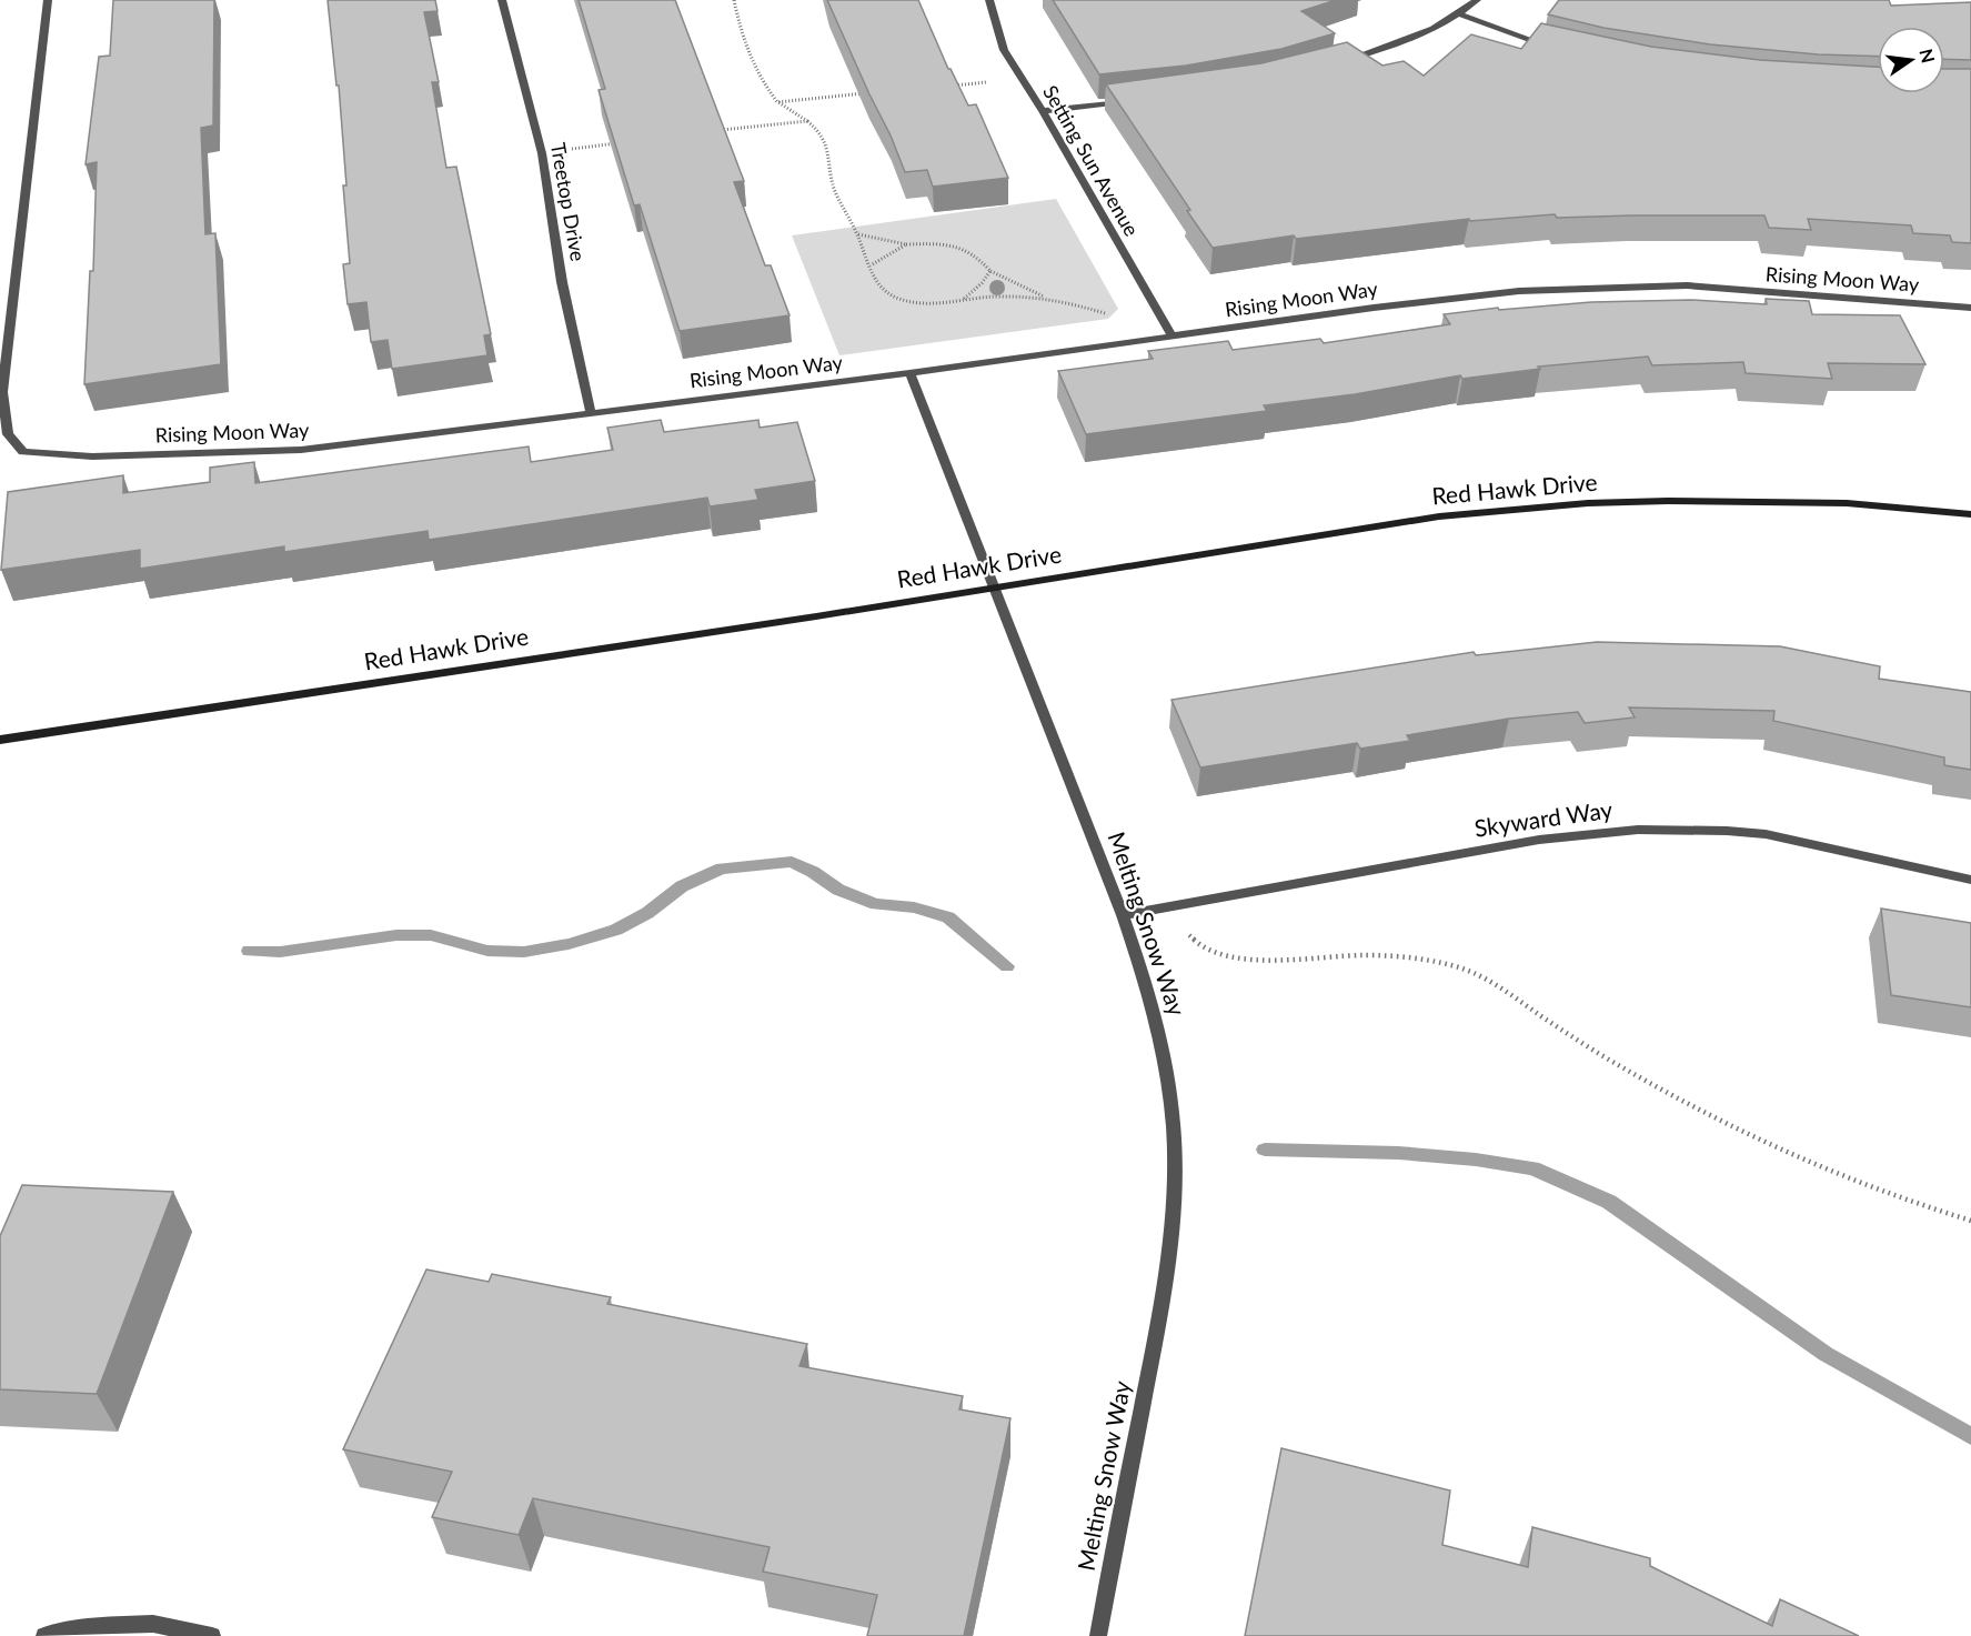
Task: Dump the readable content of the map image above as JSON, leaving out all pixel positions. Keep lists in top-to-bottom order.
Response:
{
  "streets": {
    "street": [
      "Setting Sun Avenue",
      "Treetop Drive",
      "Rising Moon Way",
      "Red Hawk Drive",
      "Skyward Way",
      "Melting Snow Way"
    ]
  },
  "crossings": [
    ["Setting Sun Avenue", "Rising Moon Way"],
    ["Treetop Drive", "Rising Moon Way"],
    ["Rising Moon Way", "Melting Snow Way"],
    ["Red Hawk Drive", "Melting Snow Way"],
    ["Skyward Way", "Melting Snow Way"]
  ],
  "north": "right"
}
